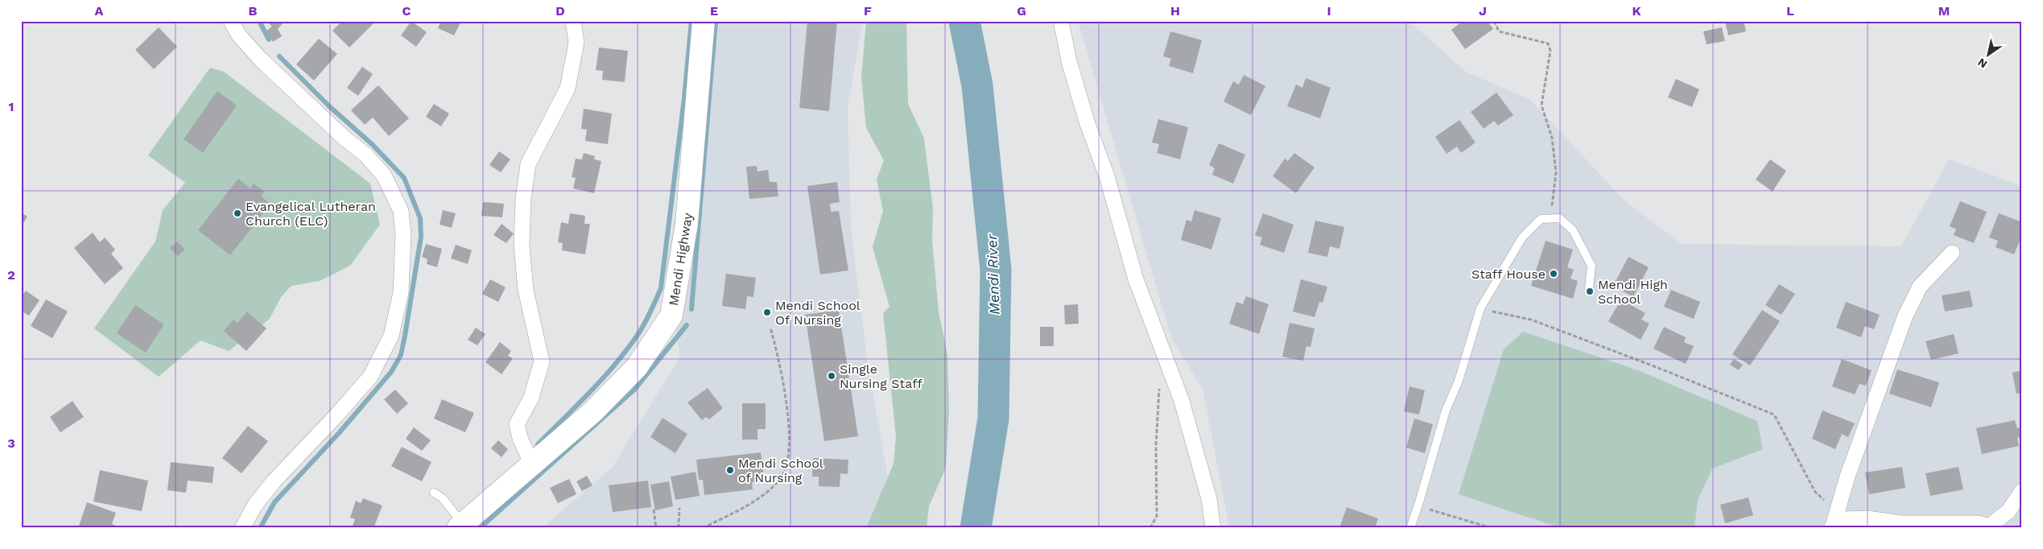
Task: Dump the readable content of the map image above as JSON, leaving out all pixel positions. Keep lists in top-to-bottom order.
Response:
{
  "streets": {
    "main road": ["Mendi Highway"]
  },
  "water": ["Mendi River"],
  "places": [
    "Evangelical Lutheran Church (ELC)",
    "Staff House",
    "Mendi High School",
    "Mendi School Of Nursing",
    "Single Nursing Staff",
    "Mendi School of Nursing"
  ],
  "north": "bottom left",
  "grid": {
    "columns": [
      "A",
      "B",
      "C",
      "D",
      "E",
      "F",
      "G",
      "H",
      "I",
      "J",
      "K",
      "L",
      "M"
    ],
    "rows": ["1", "2", "3"]
  }
}
